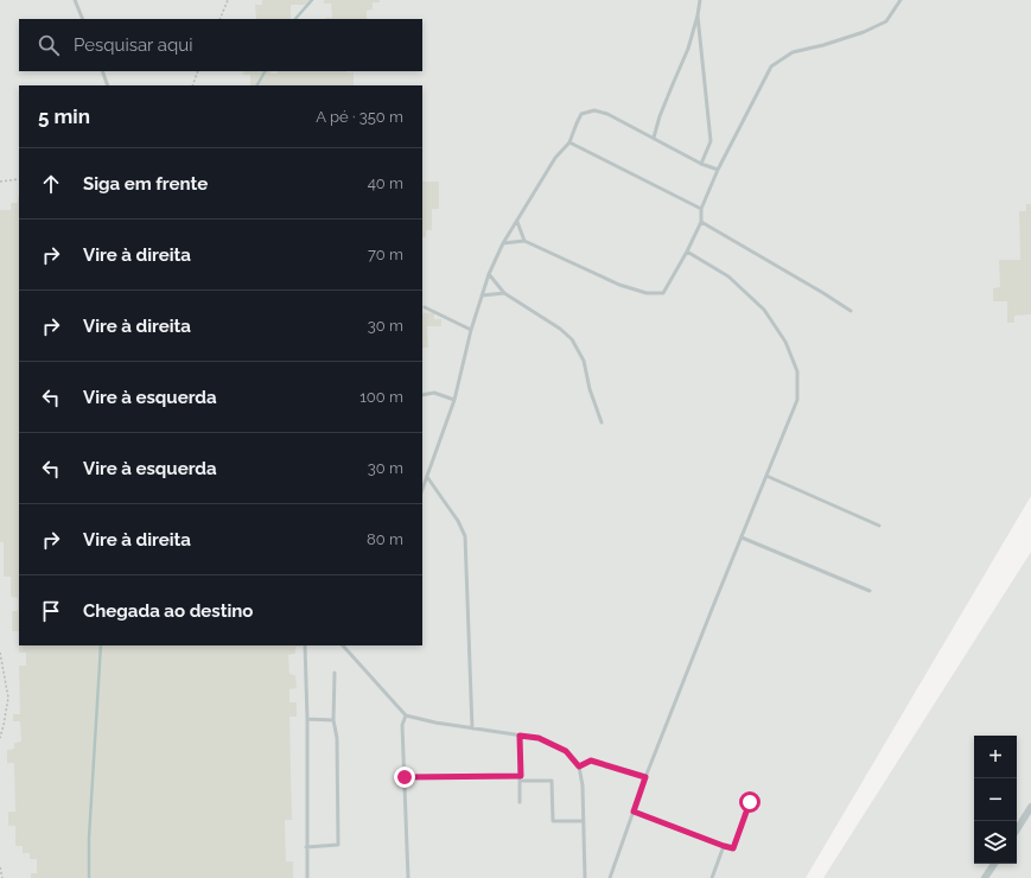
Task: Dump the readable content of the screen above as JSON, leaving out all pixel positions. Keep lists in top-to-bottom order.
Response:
{
  "page": {
    "search": "Pesquisar aqui",
    "heading": ["5 min", "A pé · 350 m"],
    "list": [
      ["Siga em frente", "40 m"],
      ["Vire à direita", "70 m"],
      ["Vire à direita", "30 m"],
      ["Vire à esquerda", "100 m"],
      ["Vire à esquerda", "30 m"],
      ["Vire à direita", "80 m"],
      "Chegada ao destino"
    ],
    "map_buttons": ["+", "−"]
  }
}
